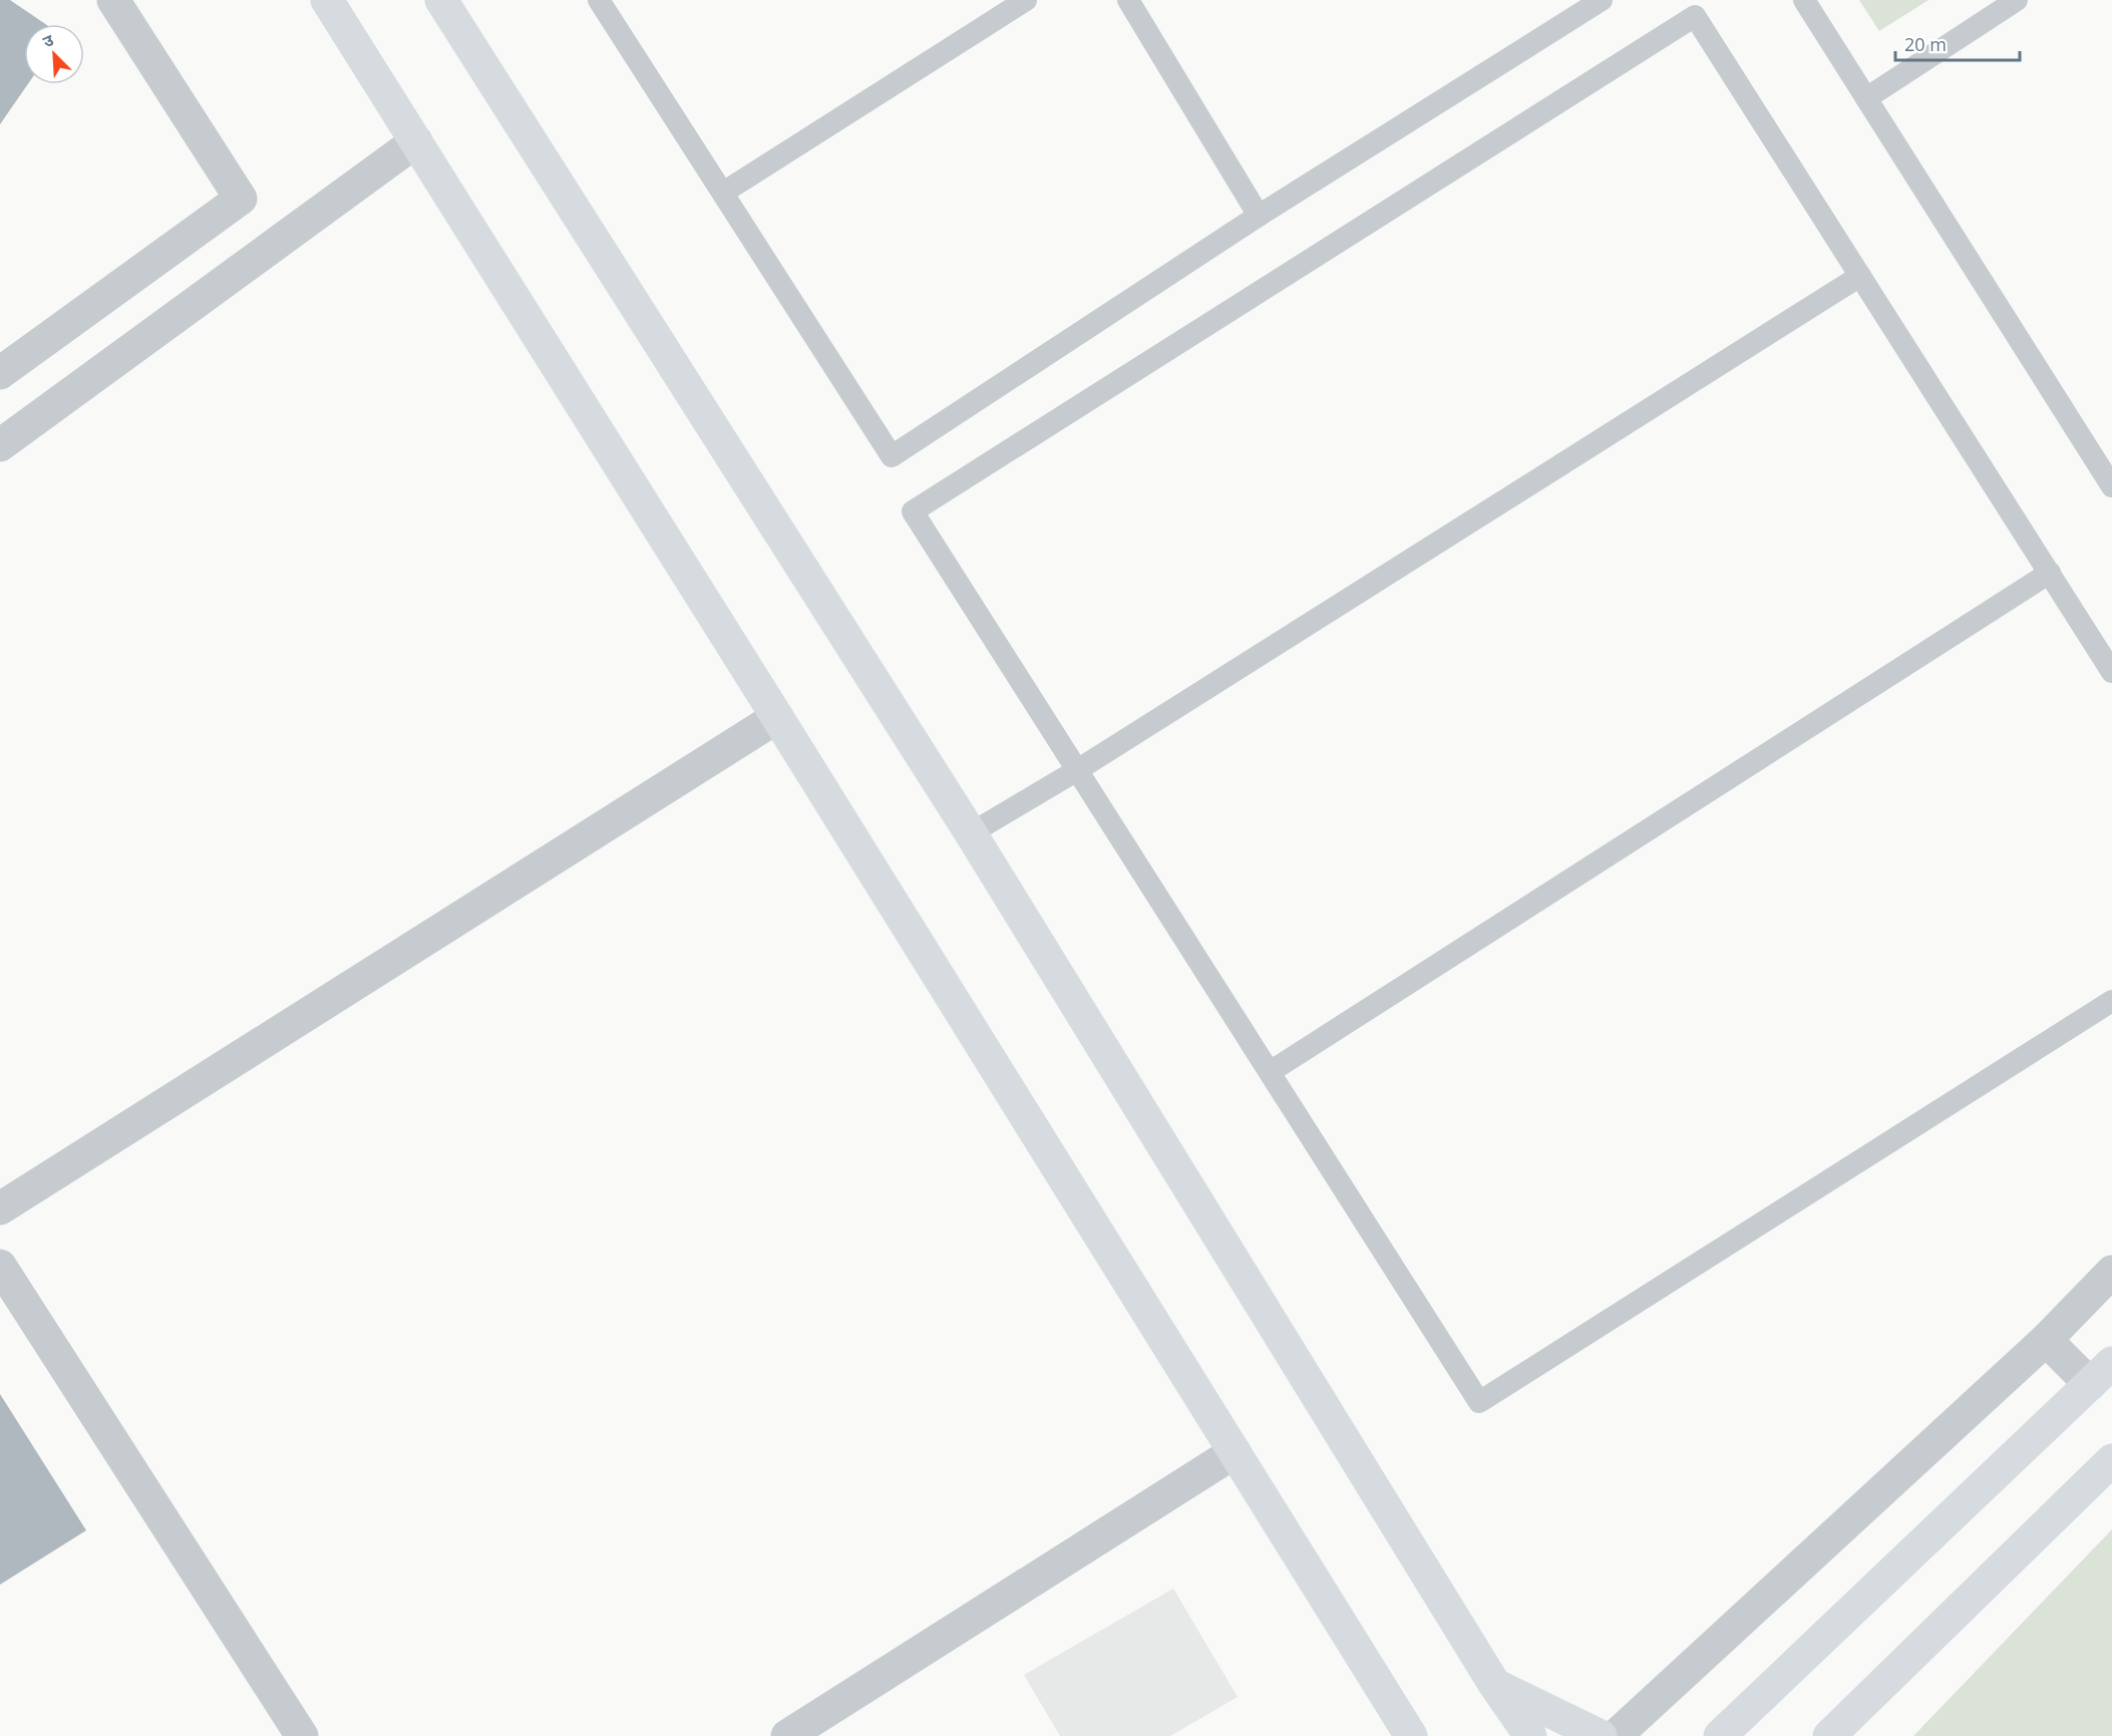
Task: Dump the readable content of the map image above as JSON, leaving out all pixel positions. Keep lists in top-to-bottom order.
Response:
{
  "scale_bar": "20 m",
  "north": "top left"
}
